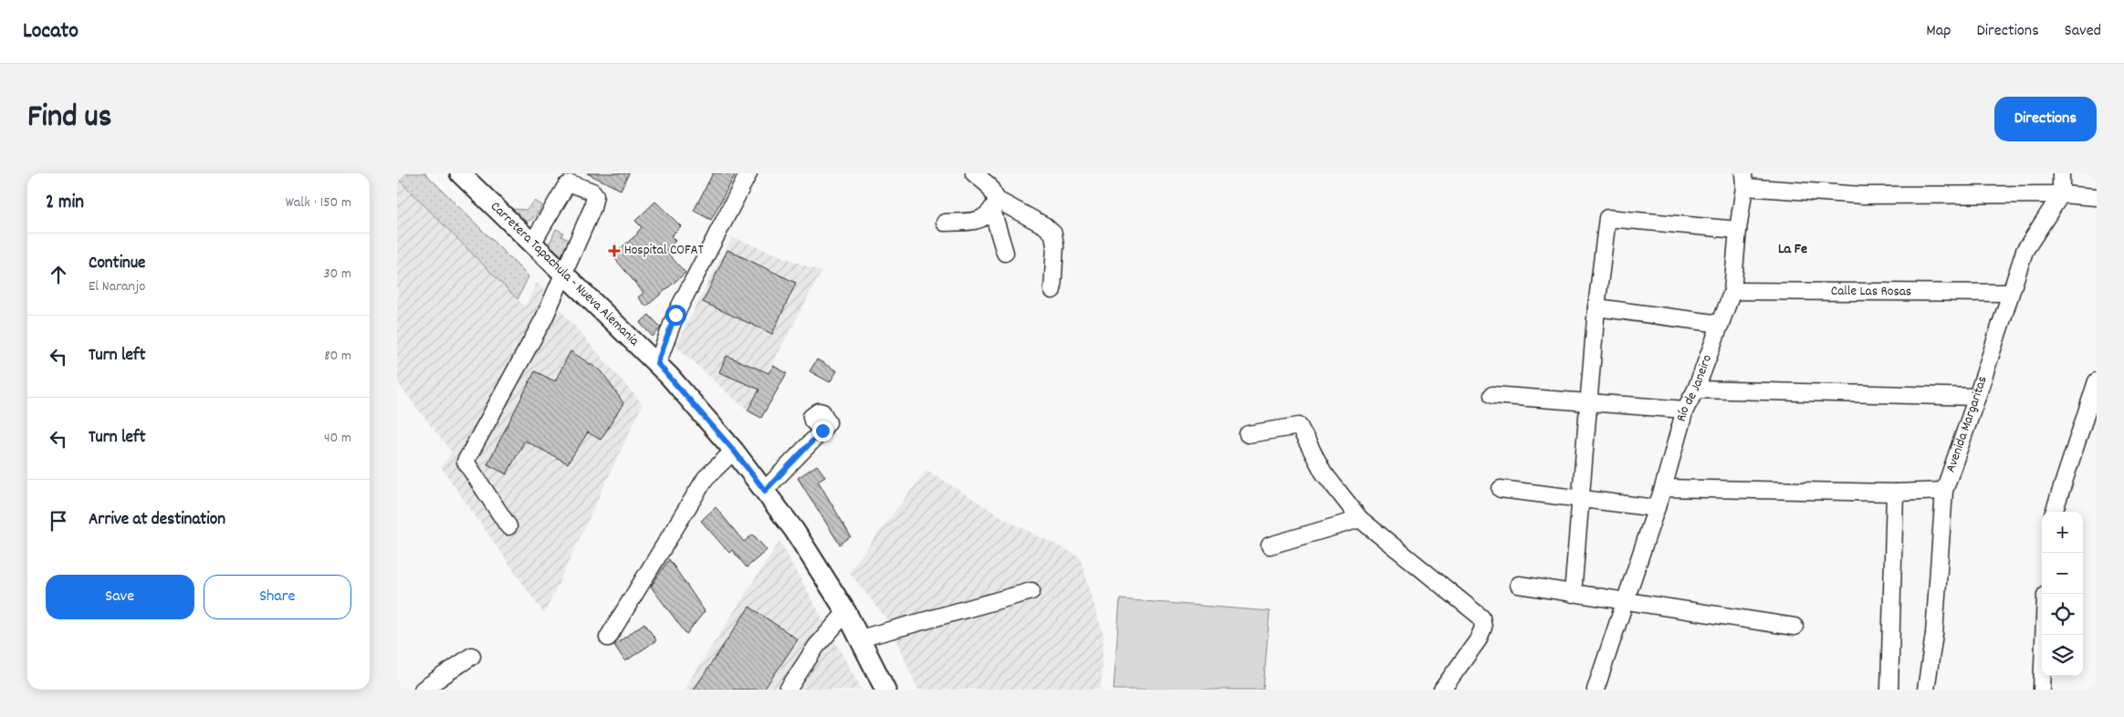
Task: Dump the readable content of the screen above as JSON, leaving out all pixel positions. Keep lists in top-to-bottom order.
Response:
{
  "streets": {
    "main road": ["Carretera Tapachula - Nueva Alemania"],
    "street": ["Calle Las Rosas", "Río de Janeiro", "Avenida Margaritas"]
  },
  "crossings": [
    ["Calle Las Rosas", "Río de Janeiro"],
    ["Calle Las Rosas", "Avenida Margaritas"]
  ],
  "districts": ["La Fe"],
  "places": {
    "health": ["Hospital COFAT"]
  },
  "page": {
    "header": "Locato",
    "nav": ["Map", "Directions", "Saved"],
    "title": "Find us",
    "buttons": [
      "Directions",
      ["Save", "Share"]
    ],
    "heading": ["2 min", "Walk · 150 m"],
    "list": [
      ["Continue", "El Naranjo", "30 m"],
      ["Turn left", "80 m"],
      ["Turn left", "40 m"],
      "Arrive at destination"
    ],
    "map_buttons": ["+", "−"]
  }
}
